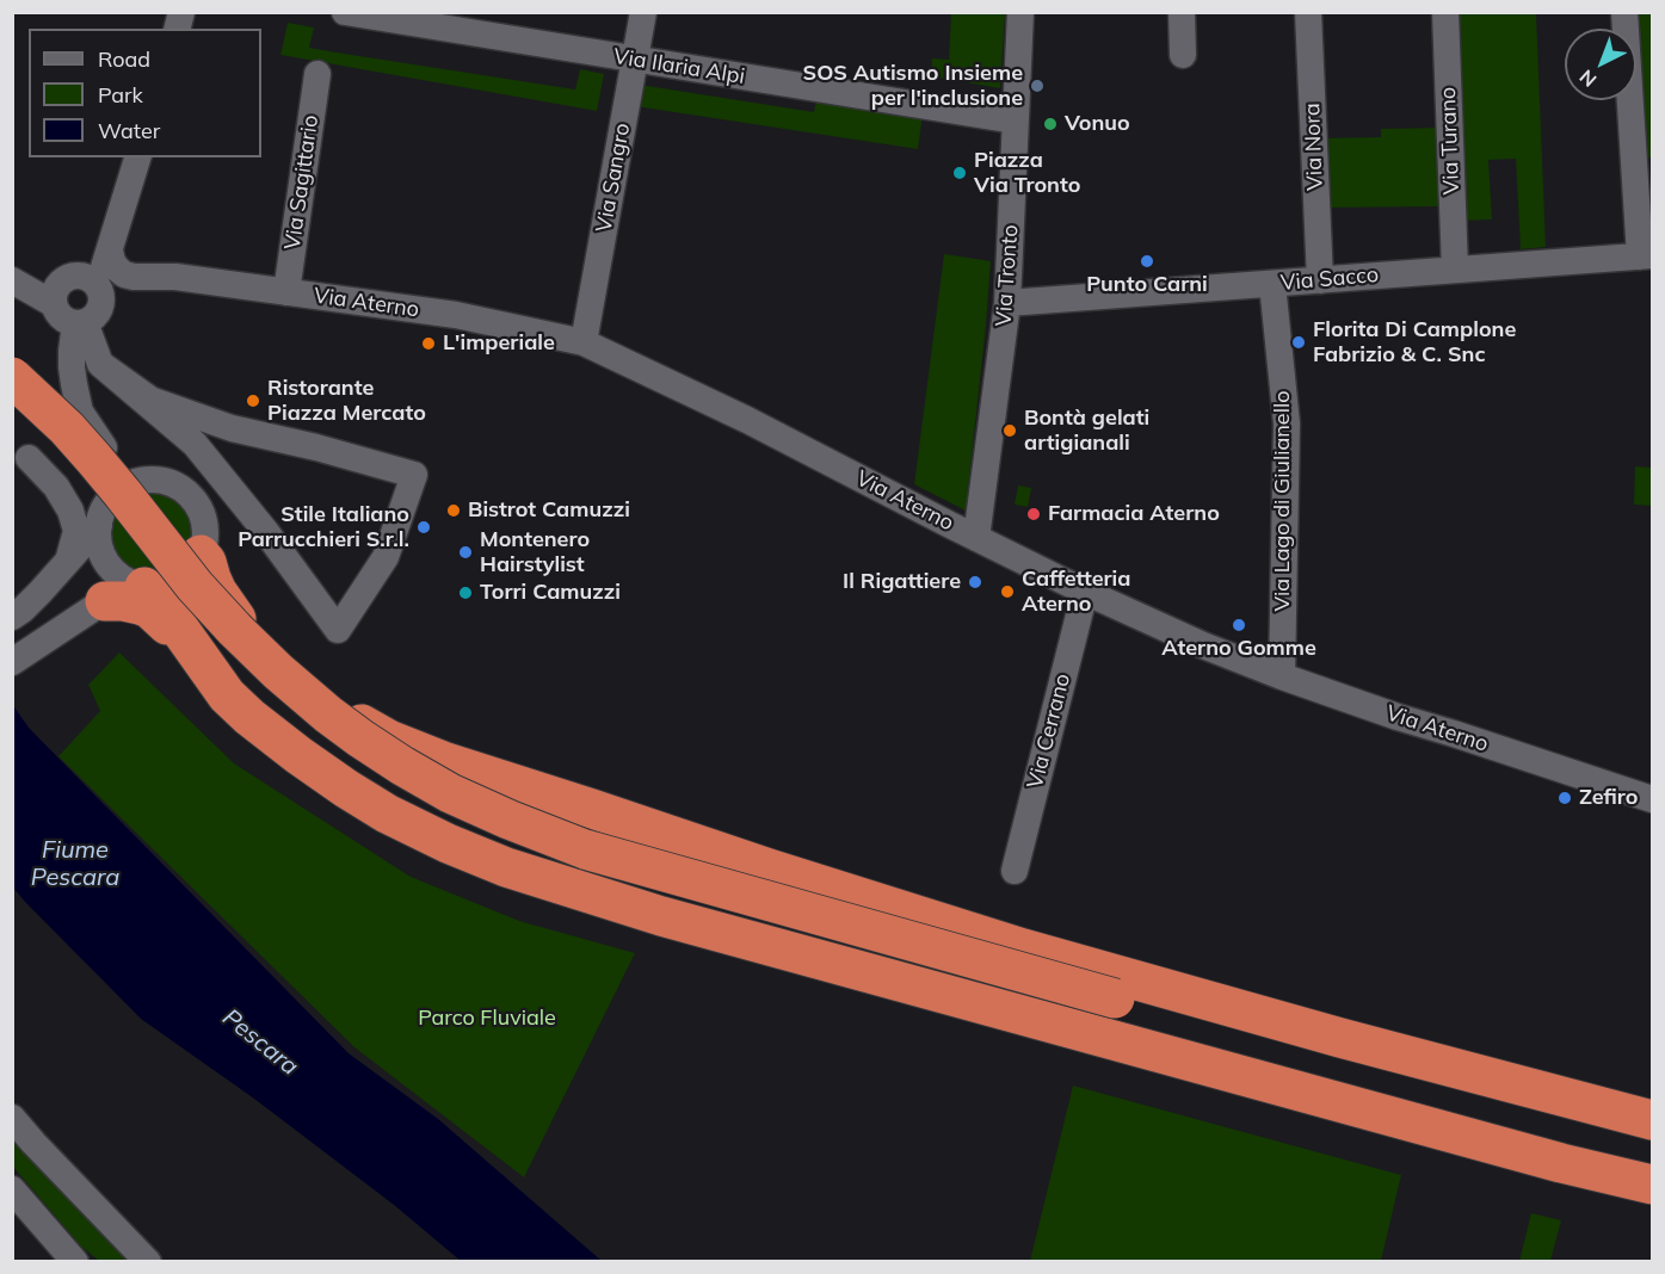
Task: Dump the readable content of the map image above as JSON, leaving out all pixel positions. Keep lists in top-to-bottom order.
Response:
{
  "streets": {
    "street": [
      "Via Ilaria Alpi",
      "Via Turano",
      "Via Nora",
      "Via Sangro",
      "Via Sagittario",
      "Via Tronto",
      "Via Sacco",
      "Via Aterno",
      "Via Lago di Giulianello",
      "Via Cerrano"
    ]
  },
  "crossings": [
    ["Via Ilaria Alpi", "Via Sangro"],
    ["Via Ilaria Alpi", "Via Tronto"],
    ["Via Turano", "Via Sacco"],
    ["Via Nora", "Via Sacco"],
    ["Via Sangro", "Via Aterno"],
    ["Via Sagittario", "Via Aterno"],
    ["Via Tronto", "Via Sacco"],
    ["Via Tronto", "Via Aterno"],
    ["Via Sacco", "Via Lago di Giulianello"],
    ["Via Aterno", "Via Lago di Giulianello"],
    ["Via Aterno", "Via Cerrano"]
  ],
  "water": ["Fiume Pescara", "Pescara"],
  "parks": ["Parco Fluviale"],
  "places": [
    "SOS Autismo Insieme per l'inclusione",
    "Vonuo",
    "Piazza Via Tronto",
    "Punto Carni",
    "Florita Di Camplone Fabrizio & C. Snc",
    "L'imperiale",
    "Ristorante Piazza Mercato",
    "Bontà gelati artigianali",
    "Bistrot Camuzzi",
    "Farmacia Aterno",
    "Stile Italiano Parrucchieri S.r.l.",
    "Montenero Hairstylist",
    "Il Rigattiere",
    "Caffetteria Aterno",
    "Torri Camuzzi",
    "Aterno Gomme",
    "Zefiro"
  ],
  "legend": ["Road", "Park", "Water"],
  "north": "bottom left"
}
